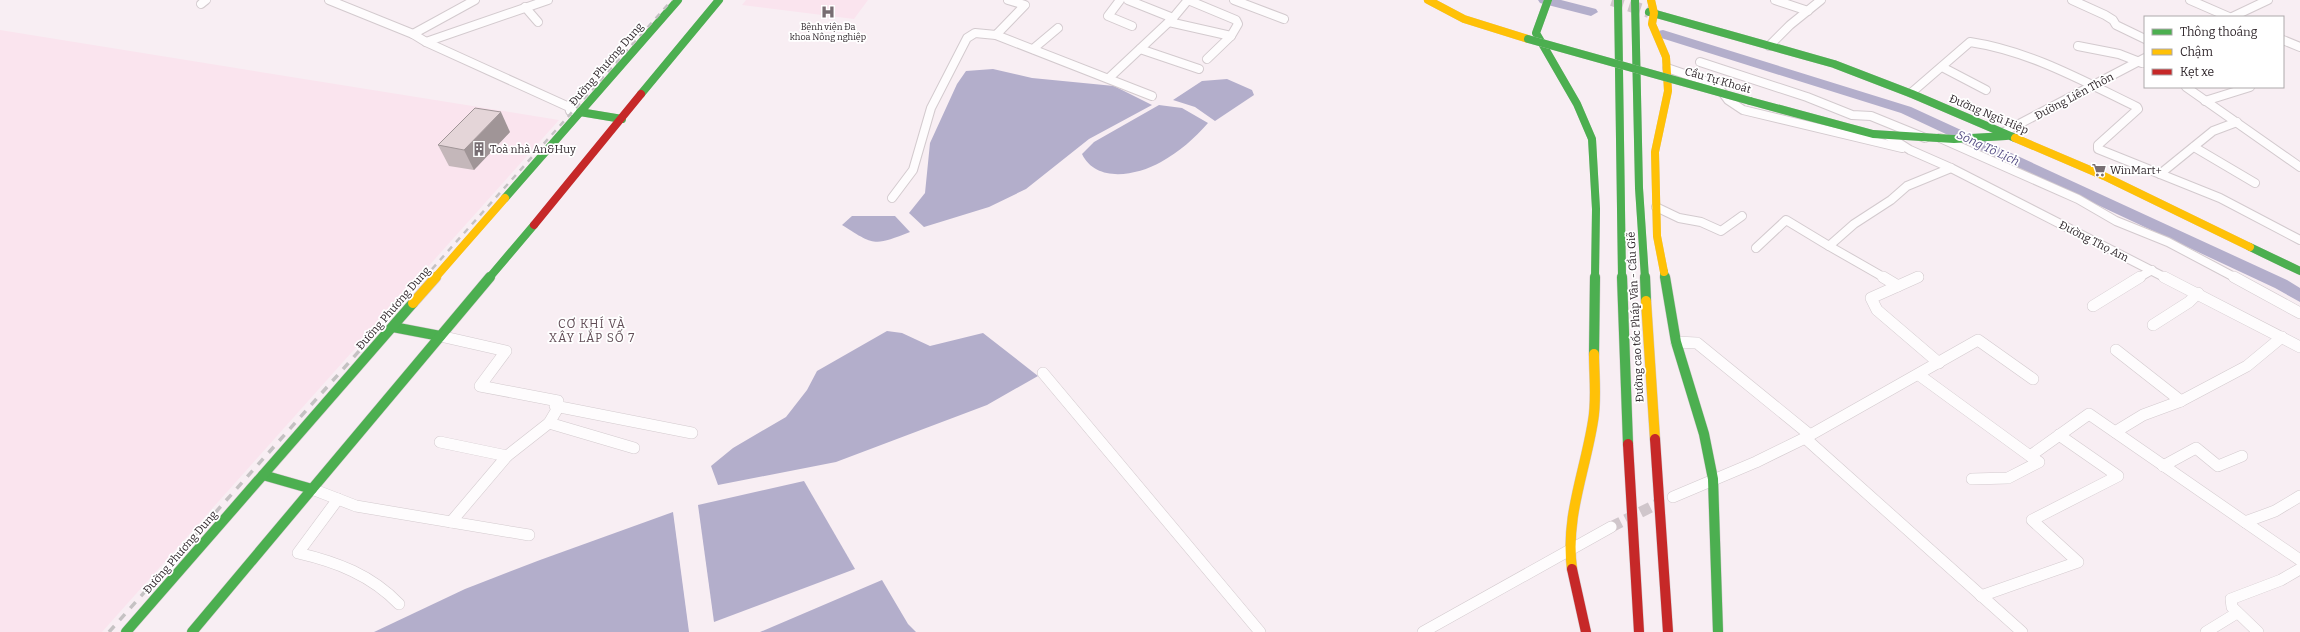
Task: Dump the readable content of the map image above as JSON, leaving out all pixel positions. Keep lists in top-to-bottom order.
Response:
{
  "streets": {
    "main road": [
      "Đường Phương Dung",
      "Cầu Tự Khoát",
      "Đường Ngũ Hiệp",
      "Đường cao tốc Pháp Vân - Cầu Giẽ"
    ],
    "street": ["Đường Liên Thôn", "Đường Thọ Am"]
  },
  "crossings": [
    ["Cầu Tự Khoát", "Đường Liên Thôn"],
    ["Cầu Tự Khoát", "Đường Ngũ Hiệp"],
    ["Cầu Tự Khoát", "Đường Thọ Am"],
    ["Đường Liên Thôn", "Đường Ngũ Hiệp"]
  ],
  "districts": ["CƠ KHÍ VÀ XÂY LẮP SỐ 7"],
  "water": ["Sông Tô Lịch"],
  "places": {
    "hospital": ["Bệnh viện Đa khoa Nông nghiệp"],
    "building": ["Toà nhà An&Huy"],
    "supermarket": ["WinMart+"]
  },
  "legend": ["Thông thoáng", "Chậm", "Kẹt xe"]
}
